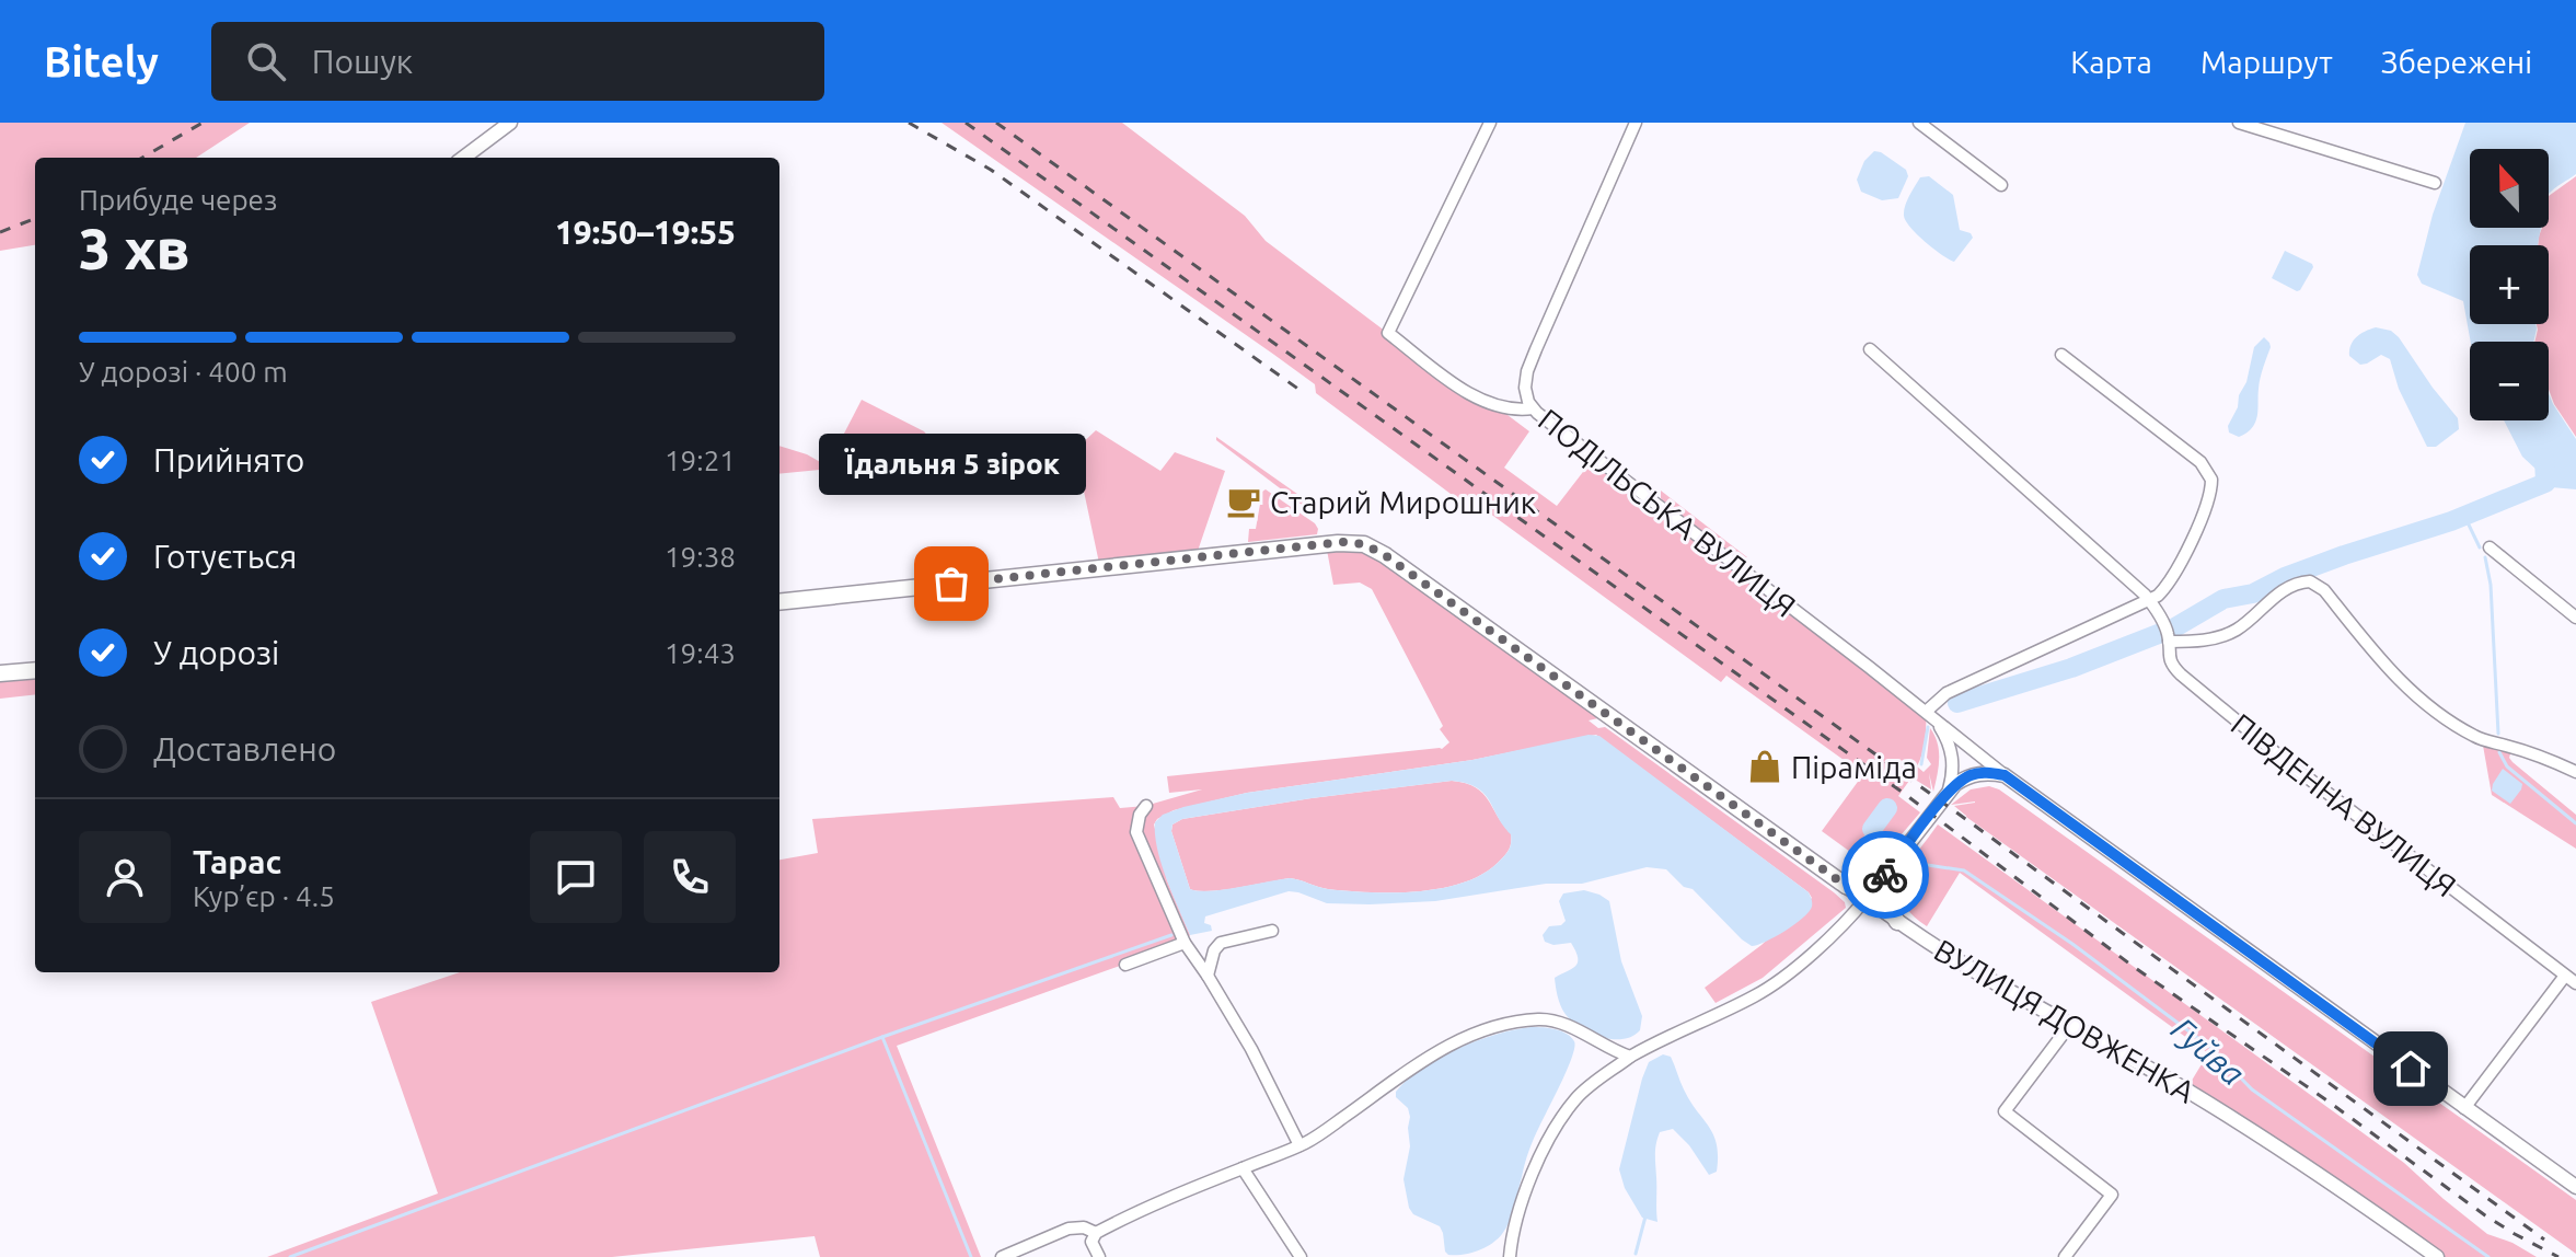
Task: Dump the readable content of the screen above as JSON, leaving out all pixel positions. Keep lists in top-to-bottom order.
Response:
{
  "streets": {
    "main road": ["ВУЛИЦЯ ДОВЖЕНКА"],
    "street": ["ПОДІЛЬСЬКА ВУЛИЦЯ", "ПІВДЕННА ВУЛИЦЯ"]
  },
  "water": ["Гуйва"],
  "places": {
    "cafe": ["Старий Мирошник"],
    "other": ["Їдальня 5 зірок"],
    "shop": ["Піраміда"]
  },
  "north": "top",
  "page": {
    "header": "Bitely",
    "search": "Пошук",
    "nav": ["Карта", "Маршрут", "Збережені"],
    "map_buttons": ["+", "−"],
    "heading": ["3 хв", "Прибуде через", "19:50–19:55"],
    "panel": ["Тарас", "Кур’єр · 4.5"],
    "bar": "У дорозі · 400 m",
    "list": [
      ["Прийнято", "19:21"],
      ["Готується", "19:38"],
      ["У дорозі", "19:43"],
      "Доставлено"
    ],
    "bubble": "Їдальня 5 зірок"
  }
}
